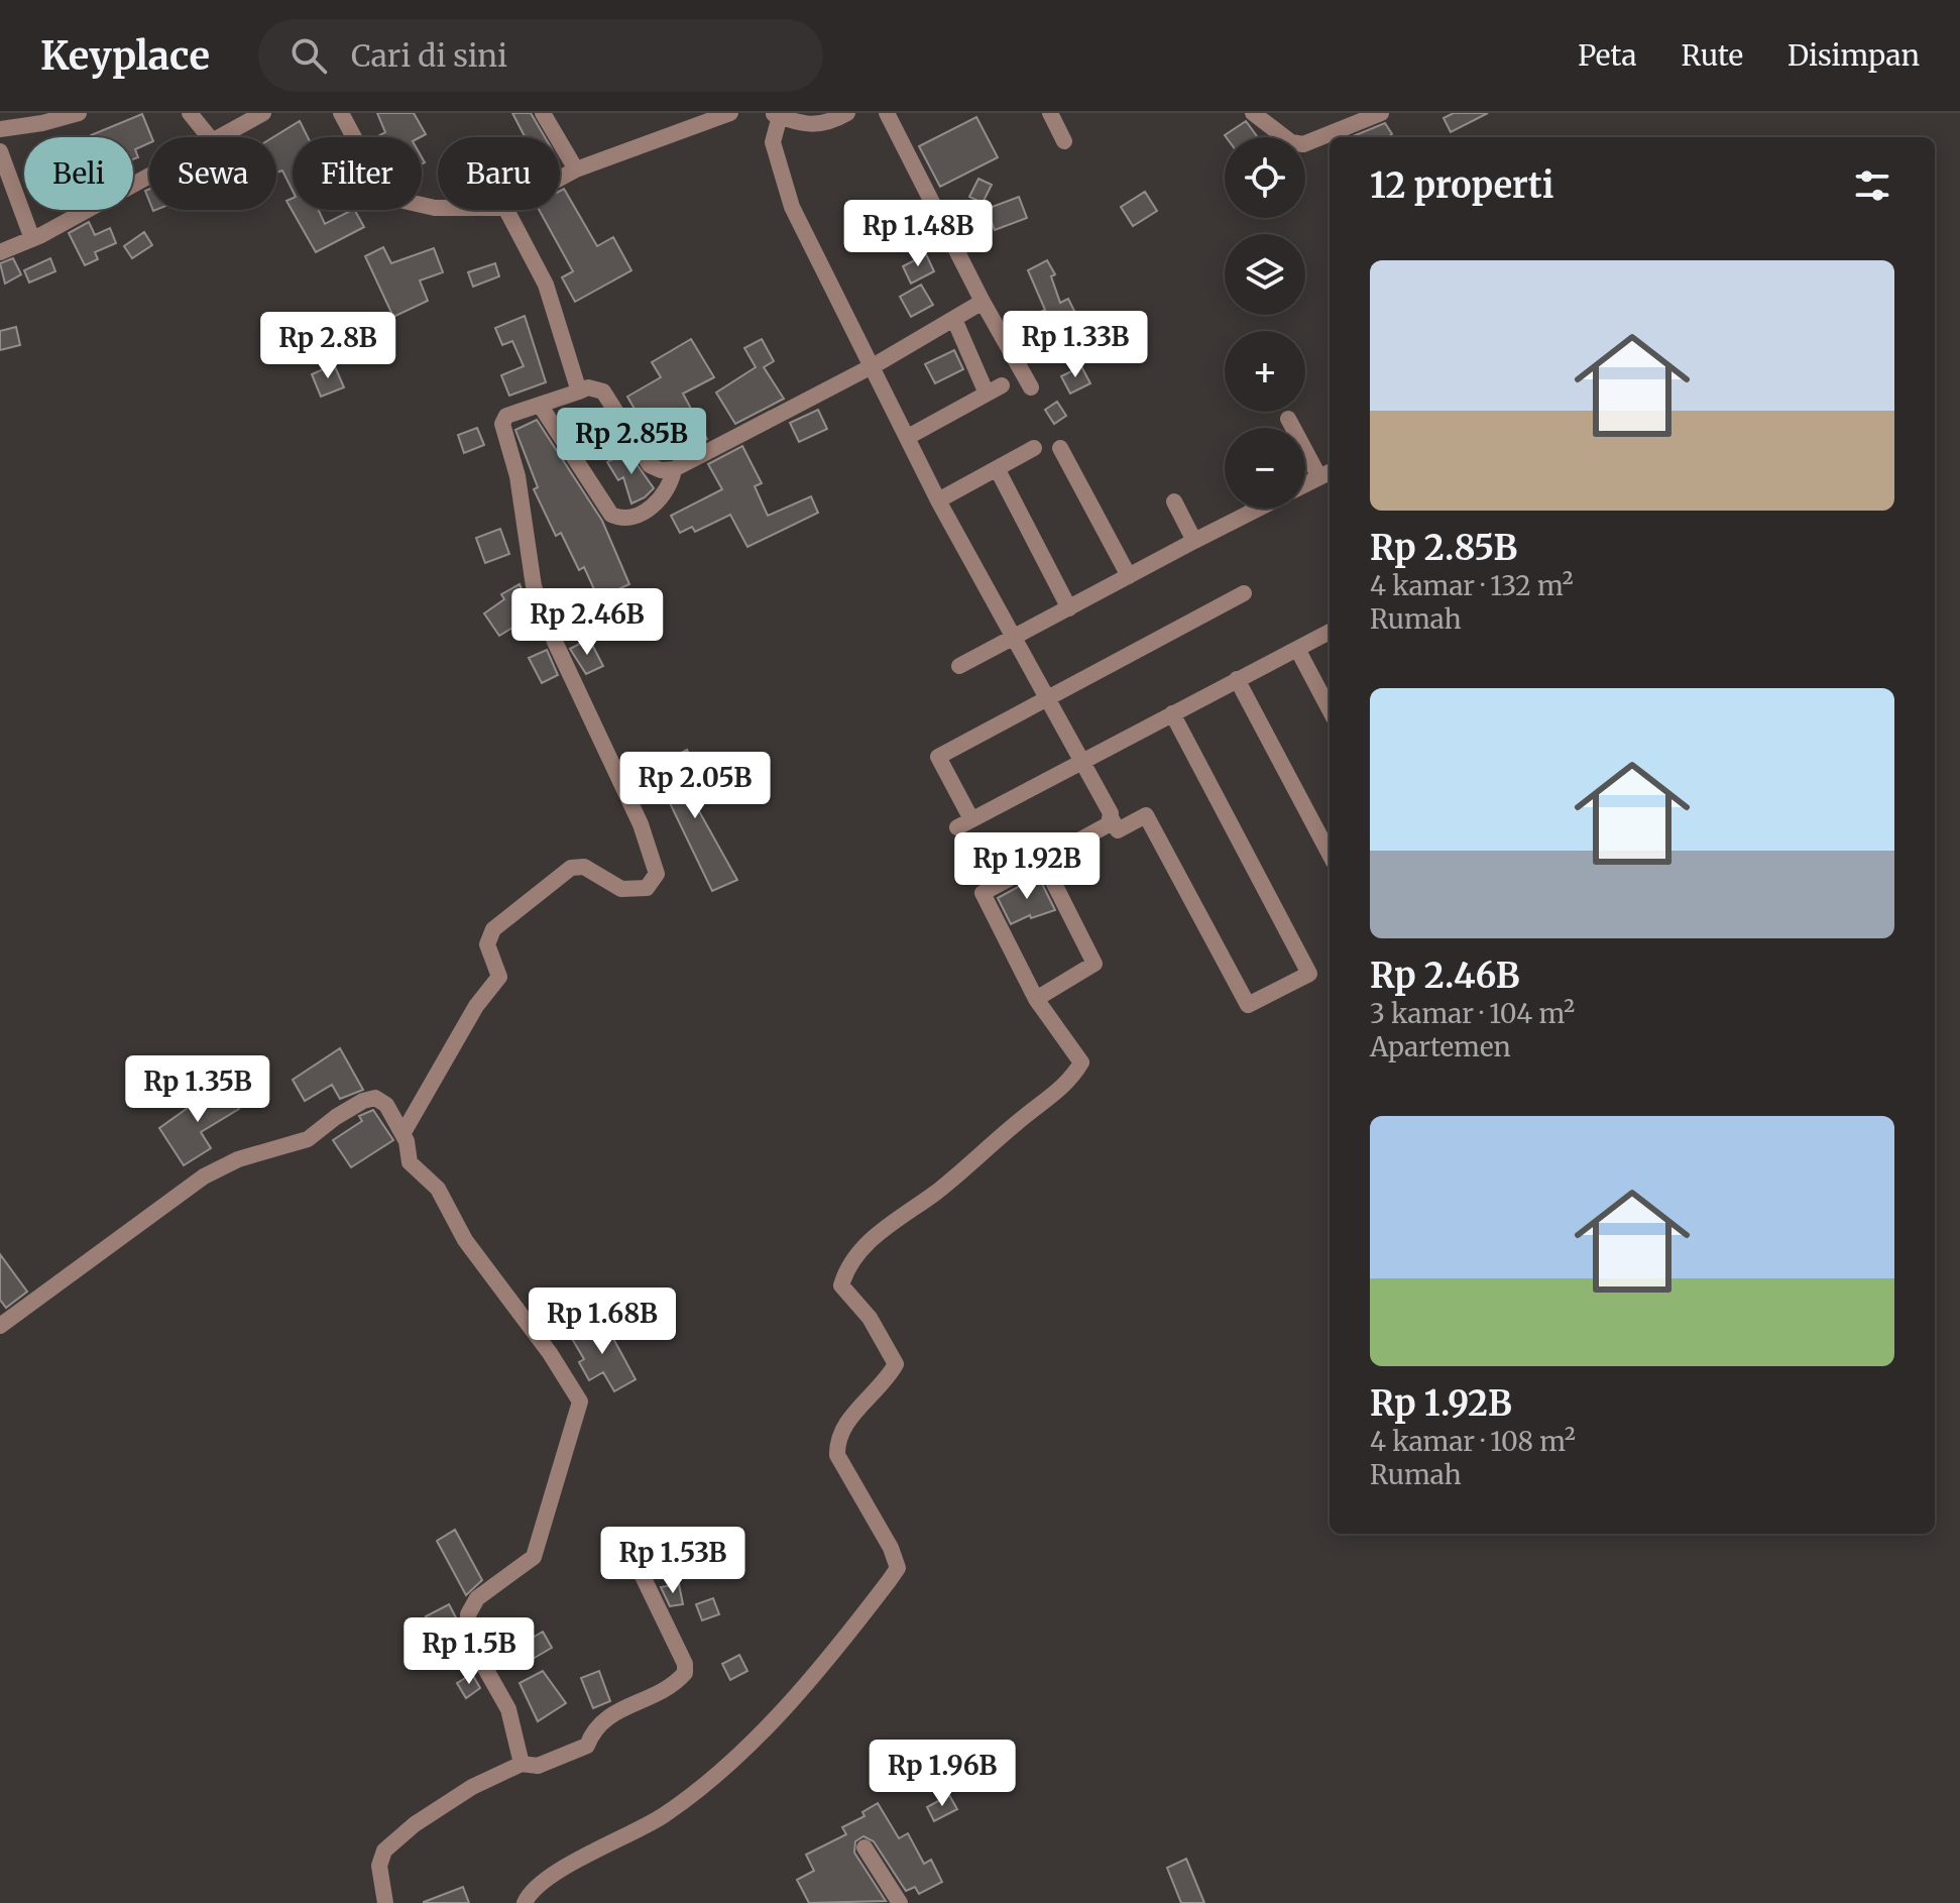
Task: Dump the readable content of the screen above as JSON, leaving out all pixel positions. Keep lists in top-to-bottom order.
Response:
{
  "page": {
    "header": "Keyplace",
    "search": "Cari di sini",
    "nav": ["Peta", "Rute", "Disimpan"],
    "map_buttons": ["+", "−"],
    "chip": [
      "Beli",
      "Sewa",
      "Filter",
      "Baru"
    ],
    "heading": "12 properti",
    "price": [
      "Rp 1.48B",
      "Rp 1.33B",
      "Rp 2.8B",
      "Rp 2.85B",
      "Rp 2.46B",
      "Rp 2.05B",
      "Rp 1.92B",
      "Rp 1.35B",
      "Rp 1.68B",
      "Rp 1.53B",
      "Rp 1.5B",
      "Rp 1.96B"
    ],
    "list": [
      {
        "name": "Rp 2.85B",
        "note": "4 kamar · 132 m² · Rumah"
      },
      {
        "name": "Rp 2.46B",
        "note": "3 kamar · 104 m² · Apartemen"
      },
      {
        "name": "Rp 1.92B",
        "note": "4 kamar · 108 m² · Rumah"
      }
    ]
  }
}
